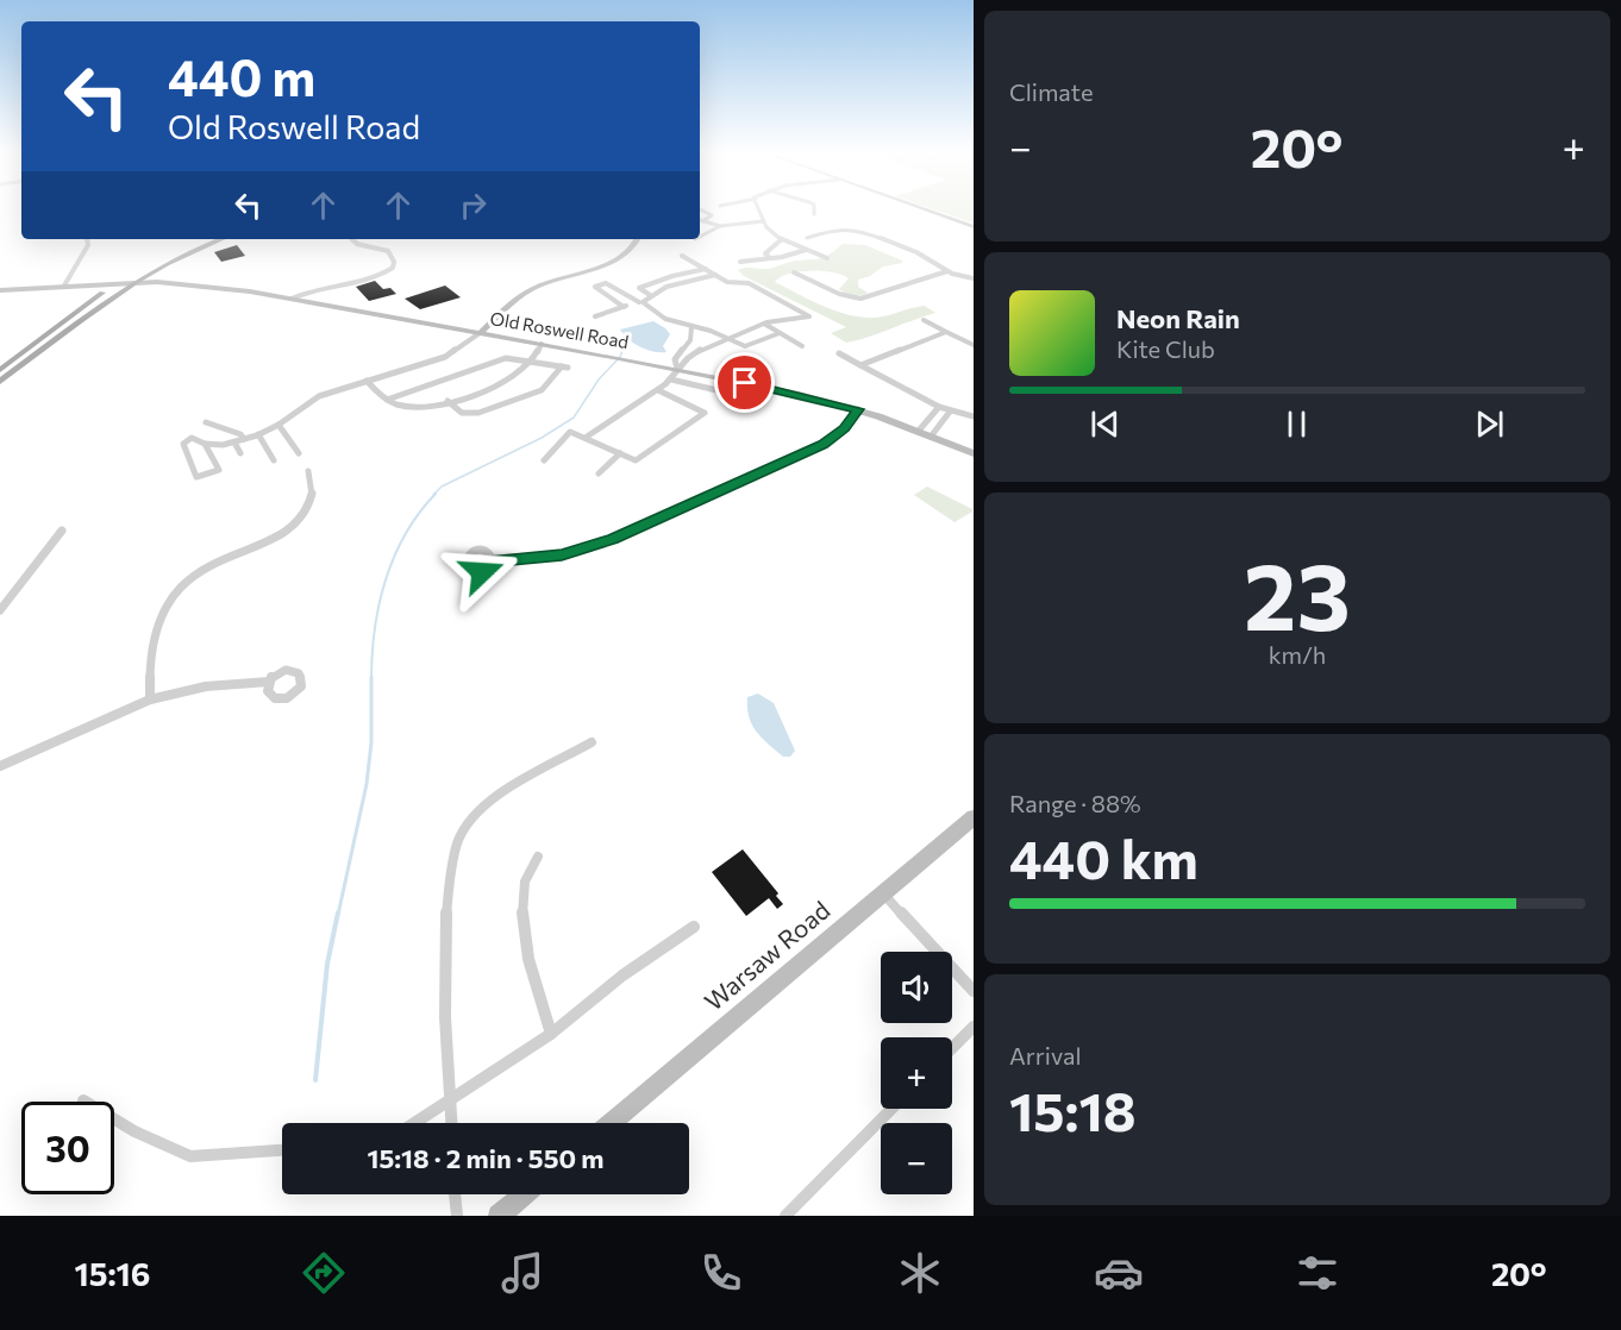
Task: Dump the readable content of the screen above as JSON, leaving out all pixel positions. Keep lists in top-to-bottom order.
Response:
{
  "streets": {
    "street": ["Old Roswell Road", "Warsaw Road"]
  },
  "page": {
    "tile": [
      "Climate",
      ["23", "km/h"],
      ["Range · 88%", "440 km"],
      ["Arrival", "15:18"]
    ],
    "turn": ["440 m", "Old Roswell Road"],
    "heat": ["−", "20°", "+"],
    "song": ["Neon Rain", "Kite Club"],
    "map_buttons": ["+", "−"],
    "limit": "30",
    "trip": "15:18 · 2 min · 550 m",
    "tabs": ["15:16", "20°"]
  }
}
